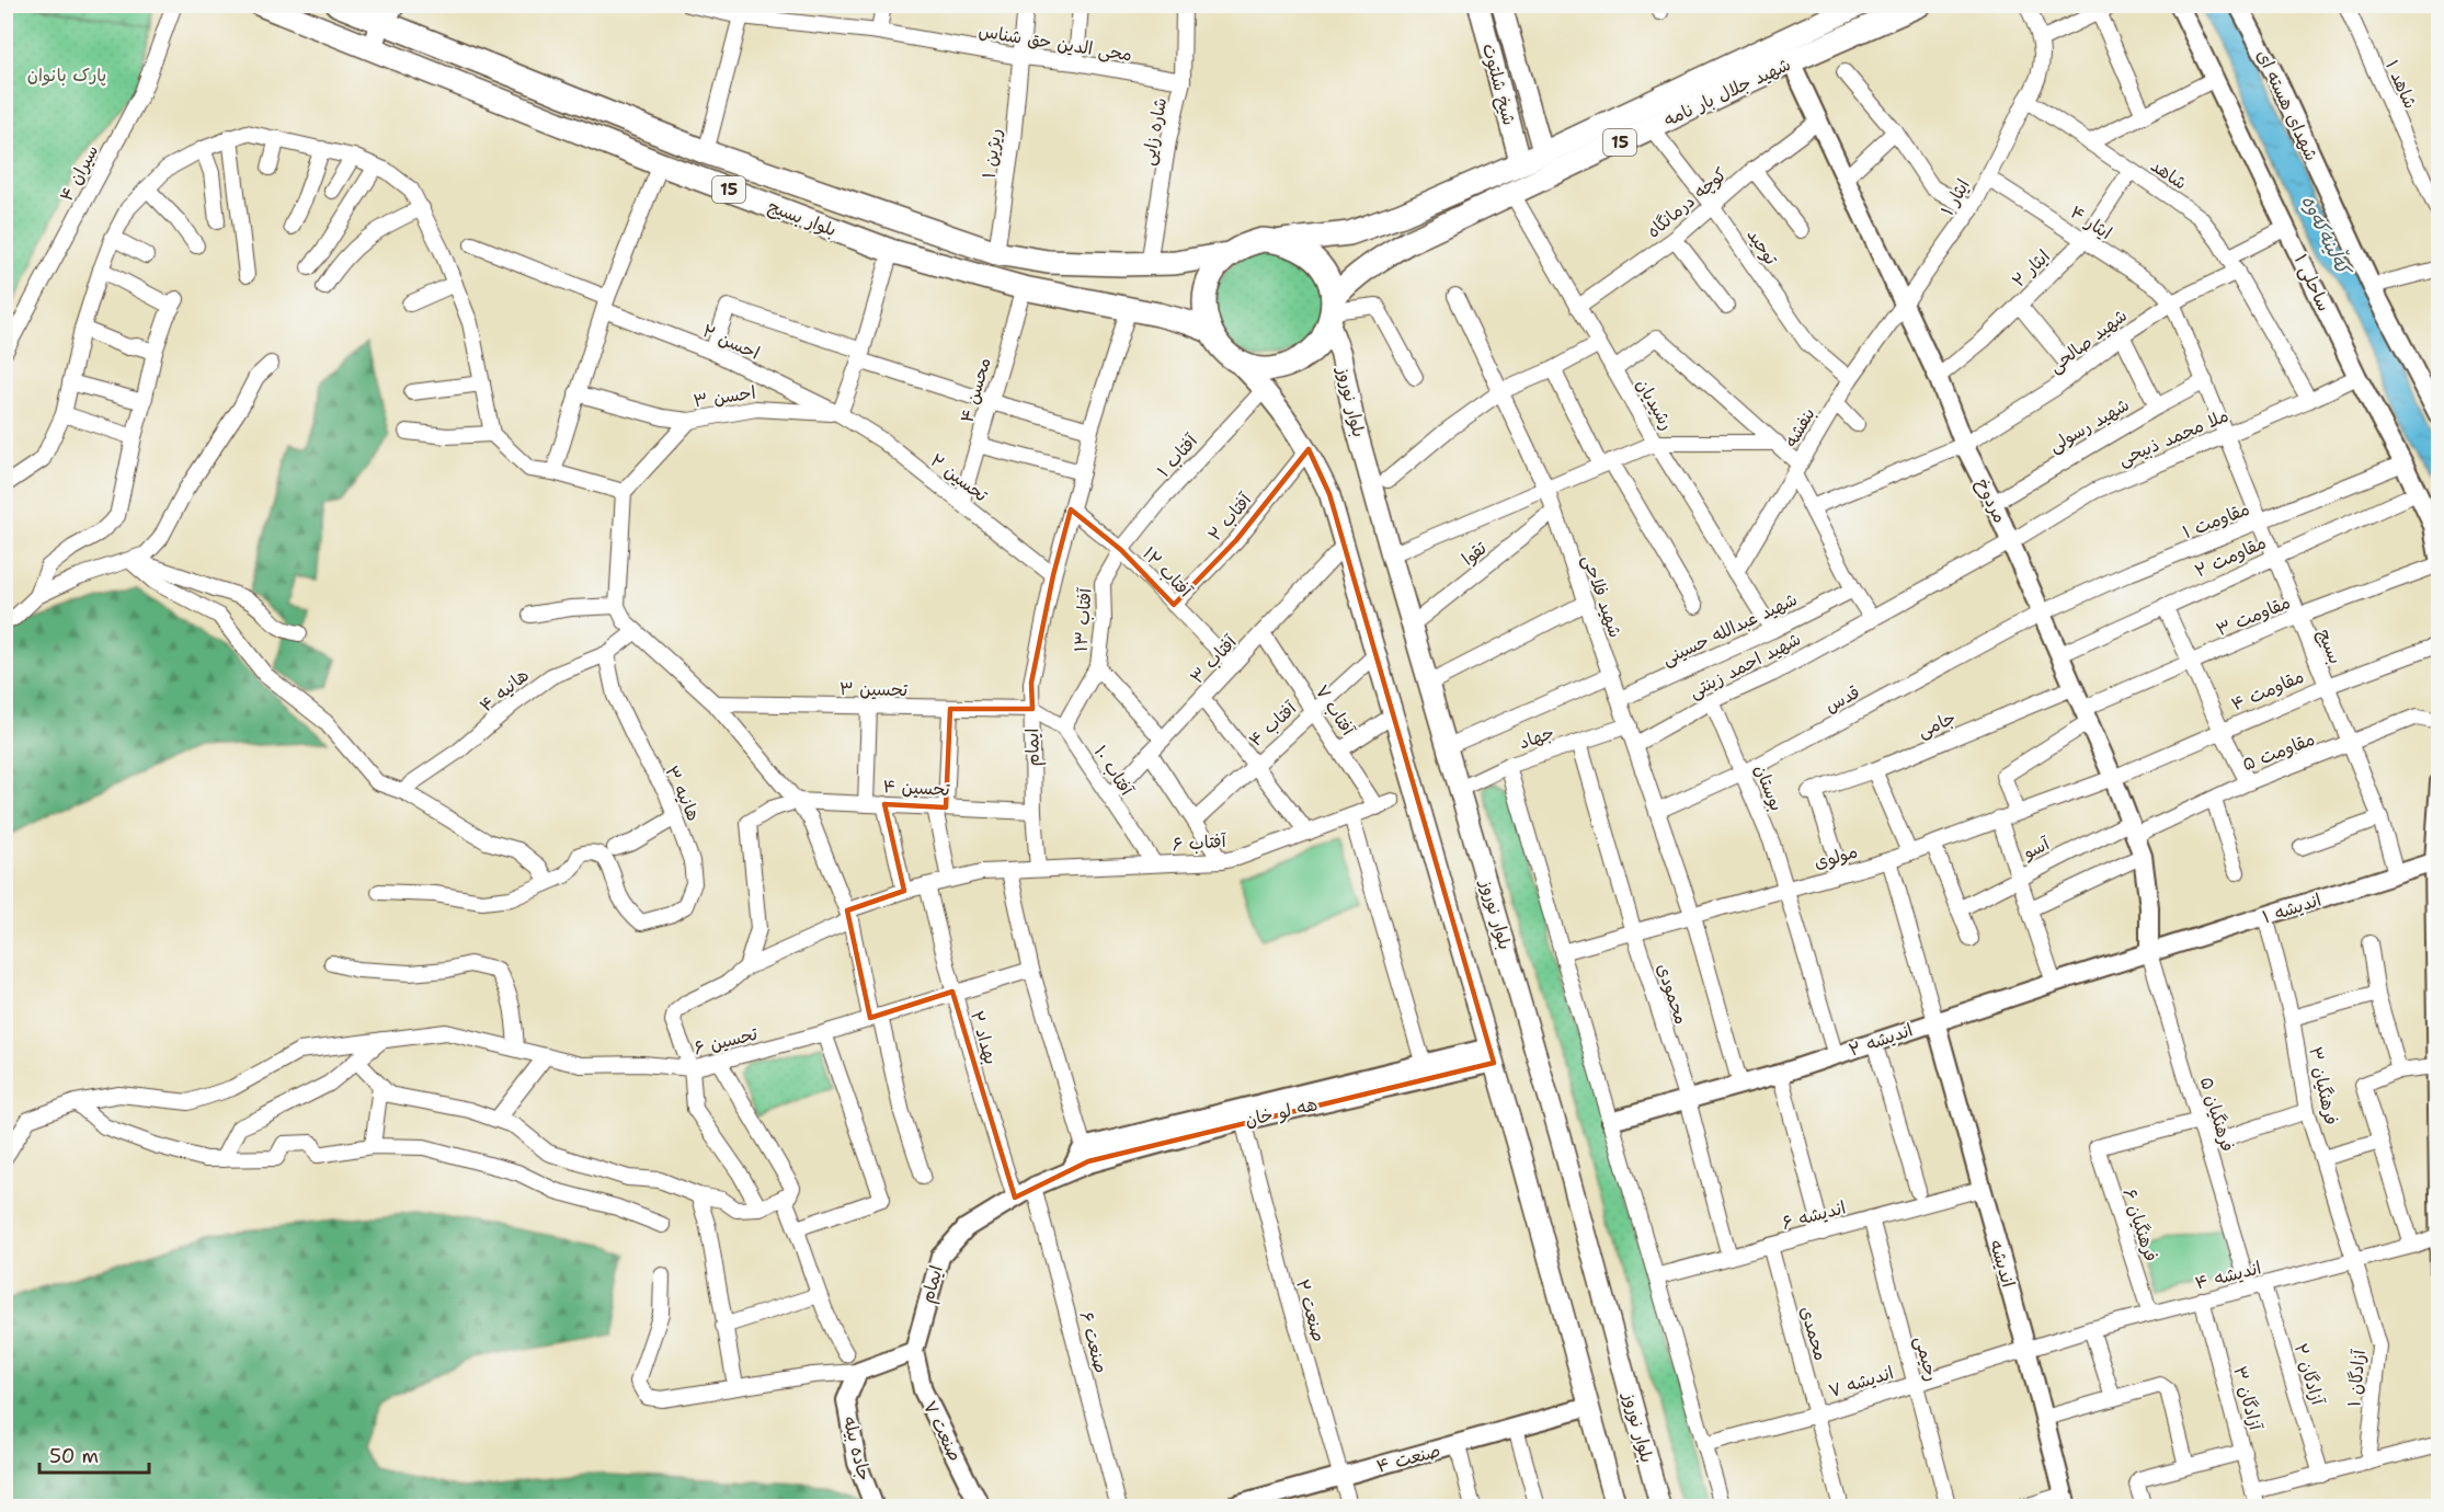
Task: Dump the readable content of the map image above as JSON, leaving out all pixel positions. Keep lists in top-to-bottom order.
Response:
{
  "streets": {
    "main road": [
      "شیخ شلتوت",
      "شهید جلال بار نامه",
      "15",
      "بلوار بسیج",
      "بلوار نوروز"
    ],
    "street": [
      "محی الدین حق شناس",
      "شاهد ۱",
      "شهدای هسته ای",
      "شاره زایی",
      "ریژین ۱",
      "سیران ۴",
      "شاهد",
      "ایثار ۱",
      "کوچه درمانگاه",
      "ایثار ۴",
      "توحید",
      "ایثار ۲",
      "ساحلی ۱",
      "شهید صالحی",
      "احسن ۲",
      "محسن ۴",
      "احسن ۳",
      "رشیدیان",
      "شهید رسولی",
      "بنفشه",
      "ملا محمد ذبیحی",
      "آفتاب ۱",
      "تحسین ۲",
      "مردوخ",
      "آفتاب ۲",
      "مقاومت ۱",
      "تقوا",
      "مقاومت ۲",
      "آفتاب ۱۲",
      "شهید فلاحی",
      "مقاومت ۳",
      "آفتاب ۱۳",
      "شهید عبدالله حسینی",
      "بسیج",
      "آفتاب ۳",
      "شهید احمد زینتی",
      "تحسین ۳",
      "هانیه ۴",
      "مقاومت ۴",
      "قدس",
      "آفتاب ۷",
      "آفتاب ۴",
      "جامی",
      "جهاد",
      "ایمام",
      "مقاومت ۵",
      "آفتاب ۱۰",
      "تحسین ۴",
      "بوستان",
      "هانیه ۳",
      "آفتاب ۶",
      "آسو",
      "مولوی",
      "اندیشه ۱",
      "محمودی",
      "بهداد ۲",
      "اندیشه ۲",
      "تحسین ۶",
      "فرهنگیان ۳",
      "هه لو خان",
      "فرهنگیان ۵",
      "اندیشه ۶",
      "فرهنگیان ۶",
      "اندیشه",
      "اندیشه ۴",
      "صنعت ۲",
      "محمدی",
      "صنعت ۶",
      "رحیمی",
      "آزادگان ۲",
      "آزادگان ۱",
      "اندیشه ۷",
      "آزادگان ۳",
      "صنعت ۷",
      "جاده بیله",
      "صنعت ۴"
    ]
  },
  "crossings": [
    ["محی الدین حق شناس", "شاره زایی"],
    ["محی الدین حق شناس", "ریژین ۱"],
    ["شیخ شلتوت", "شهید جلال بار نامه"],
    ["شهید جلال بار نامه", "15"],
    ["شهید جلال بار نامه", "بلوار بسیج"],
    ["شهید جلال بار نامه", "توحید"],
    ["شهید جلال بار نامه", "بلوار نوروز"],
    ["شهید جلال بار نامه", "رشیدیان"],
    ["شهید جلال بار نامه", "مردوخ"],
    ["شاره زایی", "بلوار بسیج"],
    ["15", "بلوار بسیج"],
    ["15", "بلوار نوروز"],
    ["ریژین ۱", "بلوار بسیج"],
    ["شاهد", "ایثار ۱"],
    ["شاهد", "ایثار ۲"],
    ["شاهد", "شهید صالحی"],
    ["شاهد", "ملا محمد ذبیحی"],
    ["ایثار ۱", "ایثار ۴"],
    ["ایثار ۱", "بنفشه"],
    ["ایثار ۱", "مردوخ"],
    ["کوچه درمانگاه", "توحید"],
    ["کوچه درمانگاه", "رشیدیان"],
    ["کوچه درمانگاه", "مردوخ"],
    ["بلوار بسیج", "محسن ۴"],
    ["بلوار بسیج", "بلوار نوروز"],
    ["بلوار بسیج", "ایمام"],
    ["ایثار ۴", "ایثار ۲"],
    ["ایثار ۴", "شهید صالحی"],
    ["ایثار ۴", "بسیج"],
    ["توحید", "بنفشه"],
    ["ایثار ۲", "مردوخ"],
    ["ساحلی ۱", "ملا محمد ذبیحی"],
    ["ساحلی ۱", "مقاومت ۱"],
    ["ساحلی ۱", "مقاومت ۲"],
    ["ساحلی ۱", "مقاومت ۳"],
    ["شهید صالحی", "مردوخ"],
    ["شهید صالحی", "بسیج"],
    ["احسن ۲", "احسن ۳"],
    ["احسن ۲", "تحسین ۲"],
    ["محسن ۴", "تحسین ۲"],
    ["احسن ۳", "تحسین ۲"],
    ["بلوار نوروز", "جهاد"],
    ["رشیدیان", "بنفشه"],
    ["رشیدیان", "شهید عبدالله حسینی"],
    ["شهید رسولی", "مردوخ"],
    ["شهید رسولی", "بسیج"],
    ["بنفشه", "مردوخ"],
    ["ملا محمد ذبیحی", "مردوخ"],
    ["ملا محمد ذبیحی", "بسیج"],
    ["ملا محمد ذبیحی", "شهید احمد زینتی"],
    ["آفتاب ۱", "آفتاب ۱۲"],
    ["آفتاب ۱", "آفتاب ۱۳"],
    ["تحسین ۲", "ایمام"],
    ["مردوخ", "مقاومت ۱"],
    ["مردوخ", "مقاومت ۲"],
    ["مردوخ", "مقاومت ۳"],
    ["مردوخ", "مقاومت ۴"],
    ["مردوخ", "قدس"],
    ["مردوخ", "جامی"],
    ["مردوخ", "مقاومت ۵"],
    ["مردوخ", "آسو"],
    ["مردوخ", "مولوی"],
    ["مردوخ", "اندیشه ۱"],
    ["مردوخ", "اندیشه ۲"],
    ["مردوخ", "فرهنگیان ۵"],
    ["آفتاب ۲", "آفتاب ۱۲"],
    ["مقاومت ۱", "بسیج"],
    ["مقاومت ۱", "قدس"],
    ["تقوا", "شهید فلاحی"],
    ["مقاومت ۲", "بسیج"],
    ["آفتاب ۱۲", "آفتاب ۱۳"],
    ["آفتاب ۱۲", "آفتاب ۳"],
    ["آفتاب ۱۲", "ایمام"],
    ["شهید فلاحی", "شهید عبدالله حسینی"],
    ["شهید فلاحی", "شهید احمد زینتی"],
    ["شهید فلاحی", "قدس"],
    ["شهید فلاحی", "جهاد"],
    ["شهید فلاحی", "مولوی"],
    ["شهید فلاحی", "اندیشه ۲"],
    ["مقاومت ۳", "بسیج"],
    ["مقاومت ۳", "مولوی"],
    ["آفتاب ۱۳", "آفتاب ۱۰"],
    ["بسیج", "مقاومت ۴"],
    ["بسیج", "مقاومت ۵"],
    ["بسیج", "اندیشه ۱"],
    ["آفتاب ۳", "آفتاب ۷"],
    ["آفتاب ۳", "آفتاب ۱۰"],
    ["شهید احمد زینتی", "بوستان"],
    ["تحسین ۳", "ایمام"],
    ["تحسین ۳", "آفتاب ۱۰"],
    ["هانیه ۴", "هانیه ۳"],
    ["مقاومت ۴", "مولوی"],
    ["قدس", "بوستان"],
    ["آفتاب ۷", "آفتاب ۴"],
    ["آفتاب ۷", "آفتاب ۶"],
    ["جامی", "مولوی"],
    ["جهاد", "محمودی"],
    ["ایمام", "آفتاب ۱۰"],
    ["ایمام", "تحسین ۴"],
    ["ایمام", "آفتاب ۶"],
    ["ایمام", "بهداد ۲"],
    ["ایمام", "هه لو خان"],
    ["ایمام", "صنعت ۶"],
    ["ایمام", "صنعت ۷"],
    ["مقاومت ۵", "آسو"],
    ["آفتاب ۱۰", "آفتاب ۶"],
    ["بوستان", "مولوی"],
    ["بوستان", "اندیشه ۲"],
    ["مولوی", "محمودی"],
    ["اندیشه ۱", "اندیشه ۲"],
    ["اندیشه ۱", "فرهنگیان ۳"],
    ["اندیشه ۱", "فرهنگیان ۵"],
    ["محمودی", "اندیشه ۲"],
    ["محمودی", "اندیشه ۶"],
    ["بهداد ۲", "تحسین ۶"],
    ["اندیشه ۲", "فرهنگیان ۵"],
    ["اندیشه ۲", "اندیشه"],
    ["فرهنگیان ۳", "اندیشه ۴"],
    ["فرهنگیان ۳", "آزادگان ۱"],
    ["هه لو خان", "صنعت ۲"],
    ["فرهنگیان ۵", "فرهنگیان ۶"],
    ["فرهنگیان ۵", "اندیشه ۴"],
    ["فرهنگیان ۵", "آزادگان ۲"],
    ["اندیشه ۶", "اندیشه"],
    ["اندیشه ۶", "محمدی"],
    ["اندیشه ۶", "رحیمی"],
    ["فرهنگیان ۶", "اندیشه ۴"],
    ["اندیشه", "اندیشه ۴"],
    ["اندیشه", "اندیشه ۷"],
    ["اندیشه ۴", "آزادگان ۲"],
    ["اندیشه ۴", "آزادگان ۱"],
    ["اندیشه ۴", "اندیشه ۷"],
    ["اندیشه ۴", "آزادگان ۳"],
    ["صنعت ۲", "صنعت ۴"],
    ["محمدی", "اندیشه ۷"],
    ["رحیمی", "اندیشه ۷"]
  ],
  "water": ["کەڵینەکەوە"],
  "parks": ["پارک بانوان"],
  "scale_bar": "50 m"
}
